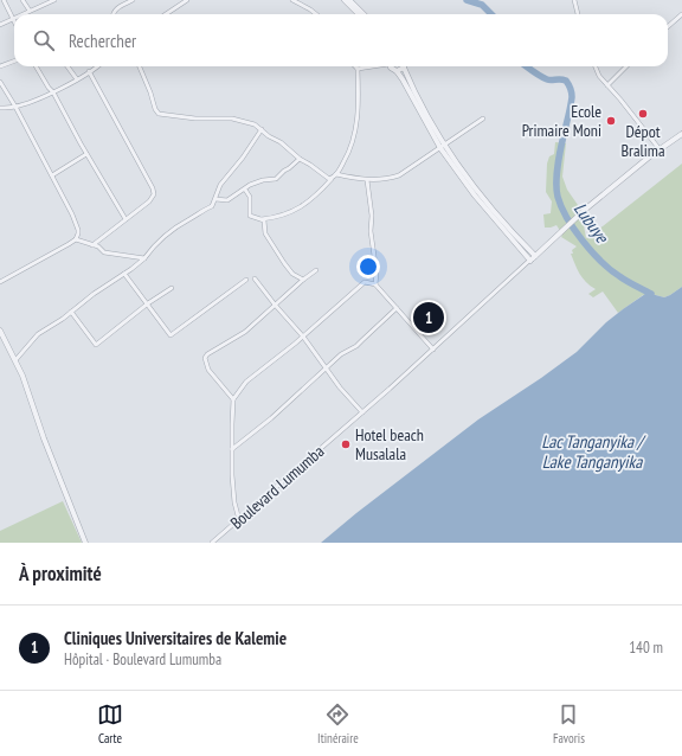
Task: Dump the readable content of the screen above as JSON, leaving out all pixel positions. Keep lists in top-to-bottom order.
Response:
{
  "streets": {
    "street": ["Boulevard Lumumba"]
  },
  "water": ["Lubuye", "Lac Tanganyika / Lake Tanganyika"],
  "places": ["Dépot Bralima", "Ecole Primaire Moni", "Hotel beach Musalala"],
  "page": {
    "search": "Rechercher",
    "pins": "1",
    "heading": "À proximité",
    "list": [
      {
        "mark": "1",
        "name": "Cliniques Universitaires de Kalemie",
        "note": "Hôpital · Boulevard Lumumba",
        "value": "140 m"
      }
    ],
    "nav": ["Carte", "Itinéraire", "Favoris"]
  }
}
